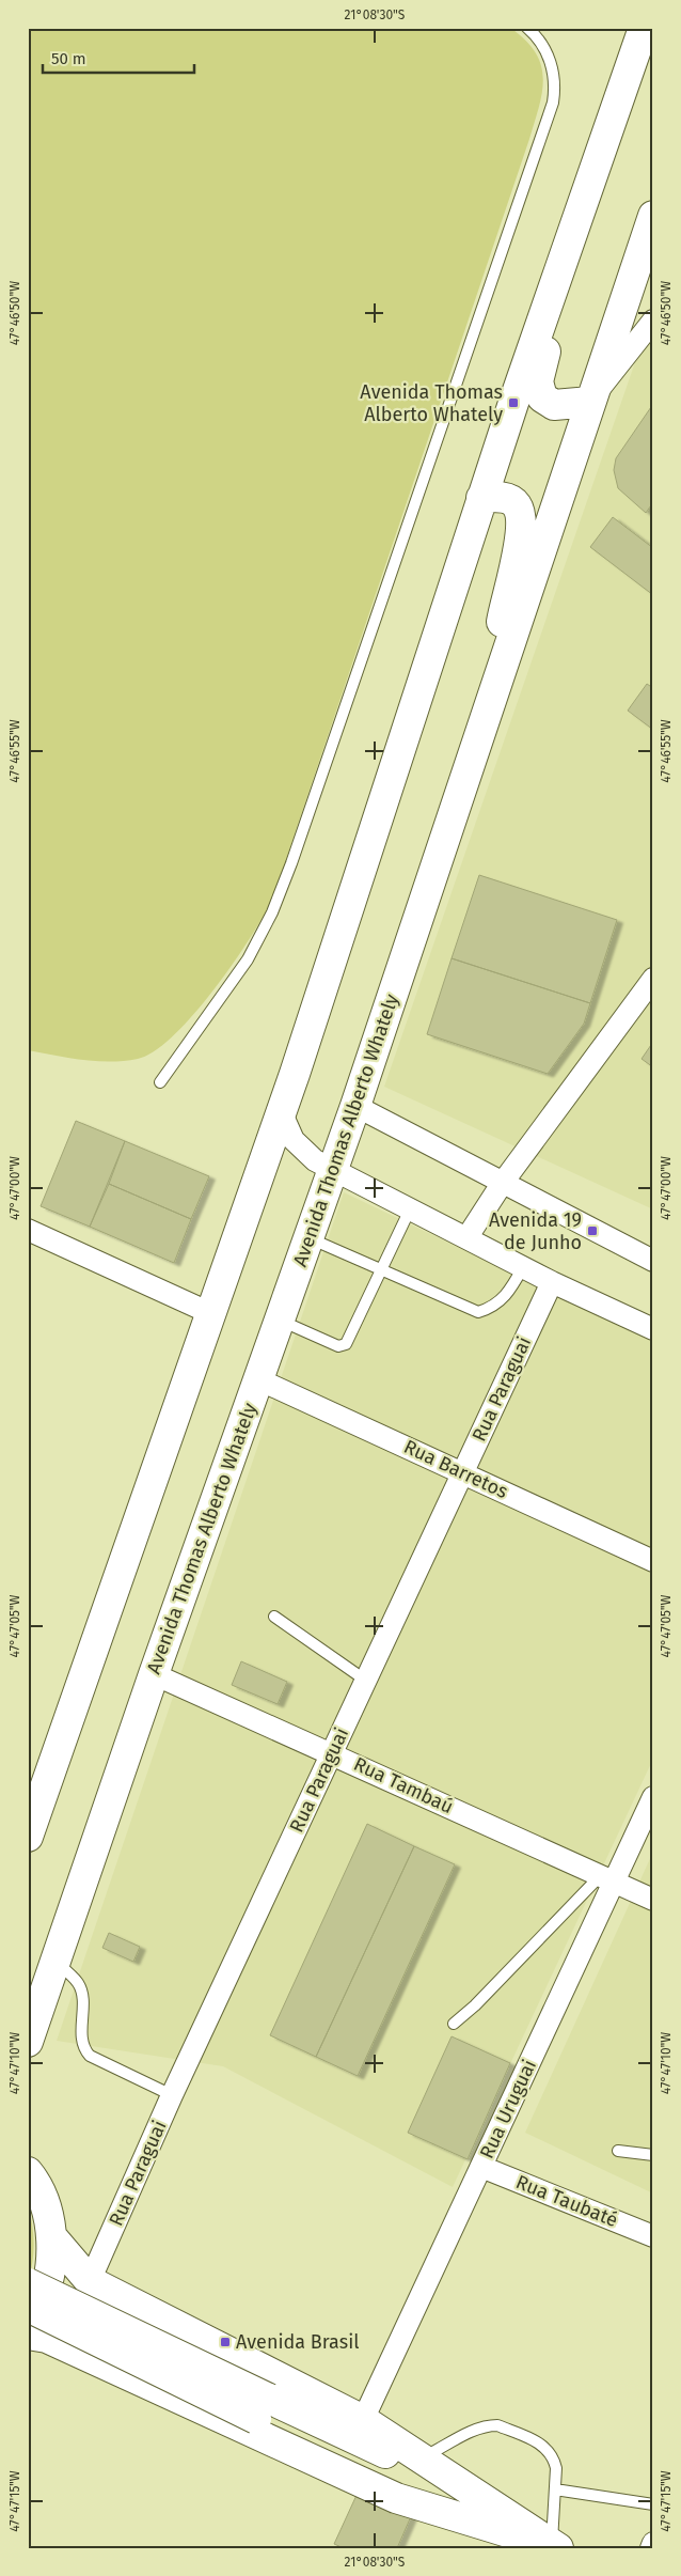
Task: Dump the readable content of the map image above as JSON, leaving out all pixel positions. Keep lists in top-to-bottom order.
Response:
{
  "streets": {
    "main road": ["Avenida Thomas Alberto Whately"],
    "street": [
      "Rua Paraguai",
      "Rua Barretos",
      "Rua Tambaú",
      "Rua Uruguai",
      "Rua Taubaté"
    ]
  },
  "crossings": [
    ["Avenida Thomas Alberto Whately", "Rua Barretos"],
    ["Avenida Thomas Alberto Whately", "Rua Tambaú"],
    ["Rua Paraguai", "Rua Barretos"],
    ["Rua Paraguai", "Rua Tambaú"],
    ["Rua Tambaú", "Rua Uruguai"],
    ["Rua Uruguai", "Rua Taubaté"]
  ],
  "places": {
    "transit": ["Avenida Thomas Alberto Whately", "Avenida 19 de Junho", "Avenida Brasil"]
  },
  "scale_bar": "50 m",
  "coordinates": [
    "21°08'30\"S",
    "47°46'50\"W",
    "47°46'55\"W",
    "47°47'00\"W",
    "47°47'05\"W",
    "47°47'10\"W",
    "47°47'15\"W"
  ]
}
